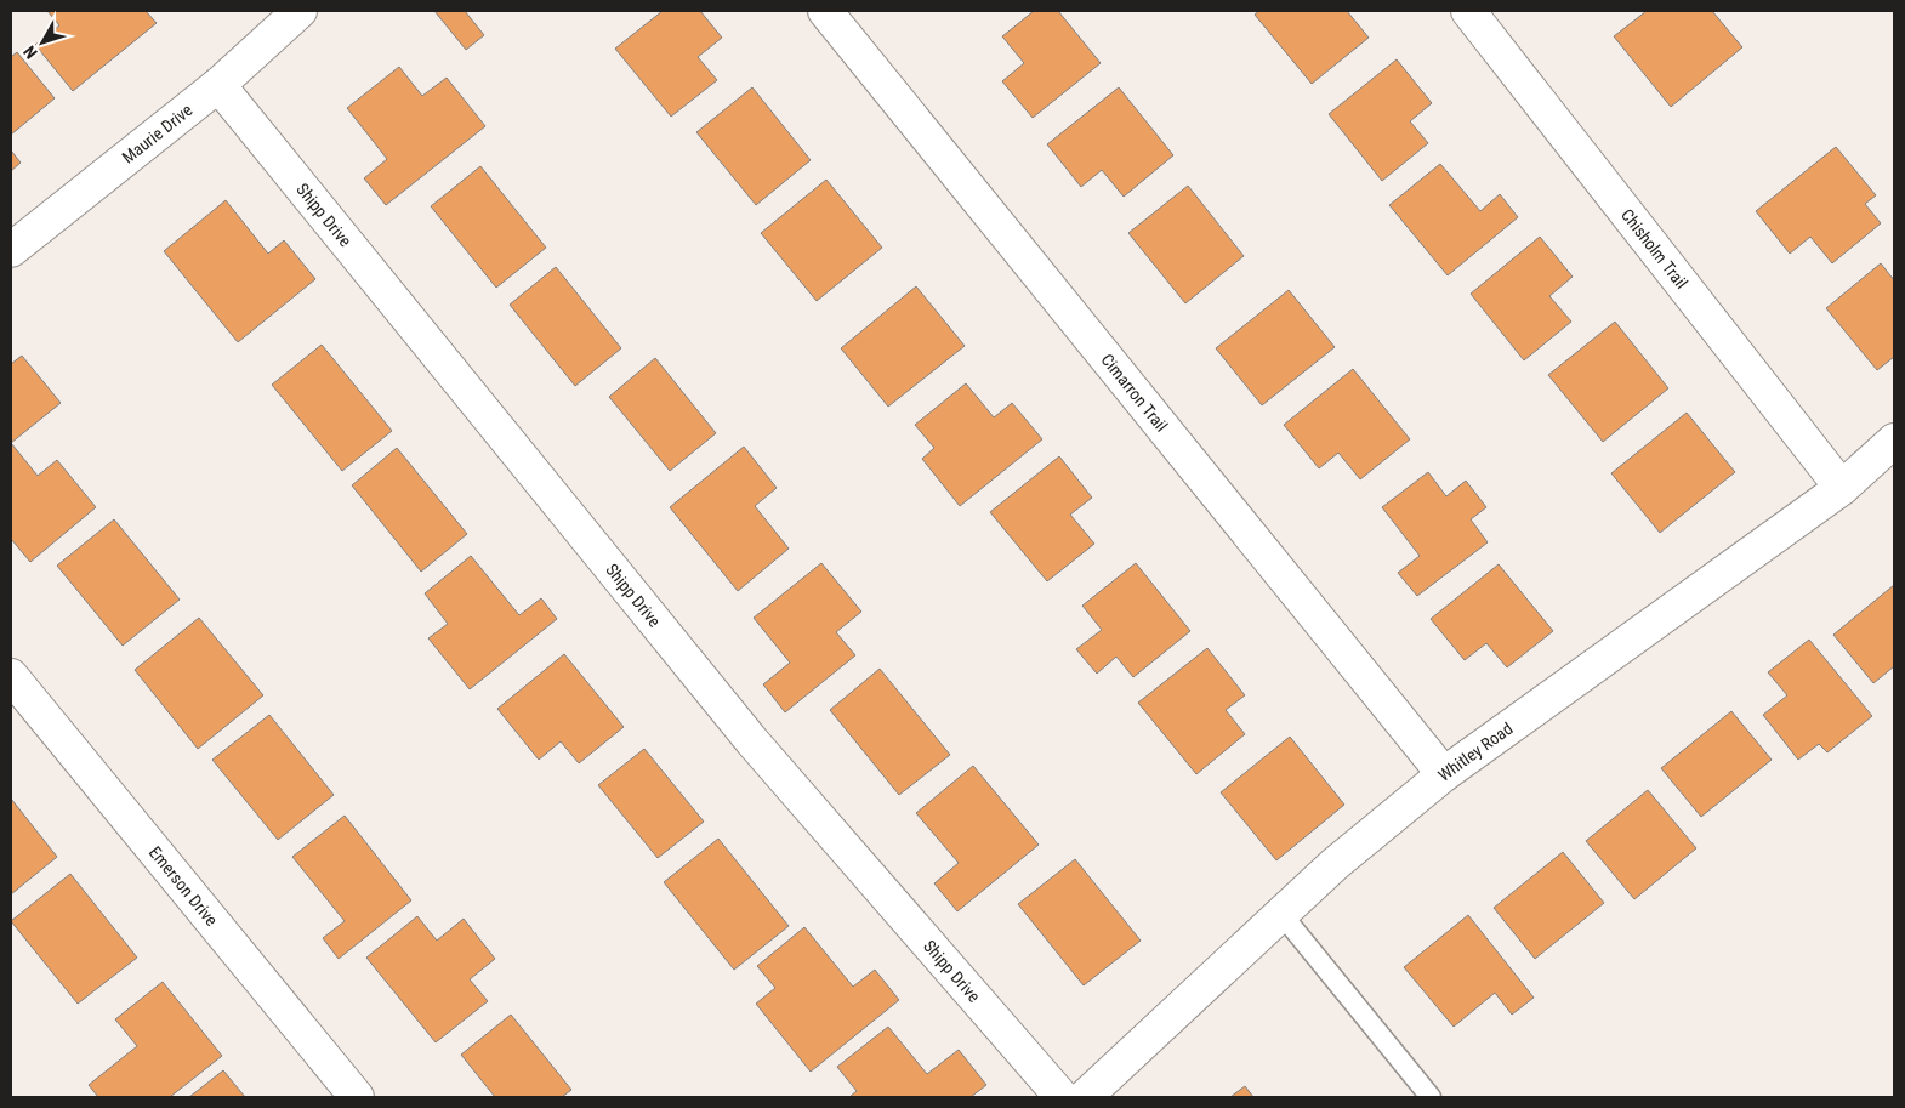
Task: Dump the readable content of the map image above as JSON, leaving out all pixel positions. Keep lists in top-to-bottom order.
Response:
{
  "streets": {
    "street": [
      "Maurie Drive",
      "Shipp Drive",
      "Chisholm Trail",
      "Cimarron Trail",
      "Whitley Road",
      "Emerson Drive"
    ]
  },
  "crossings": [
    ["Maurie Drive", "Shipp Drive"],
    ["Chisholm Trail", "Whitley Road"],
    ["Cimarron Trail", "Whitley Road"]
  ],
  "north": "bottom left"
}
